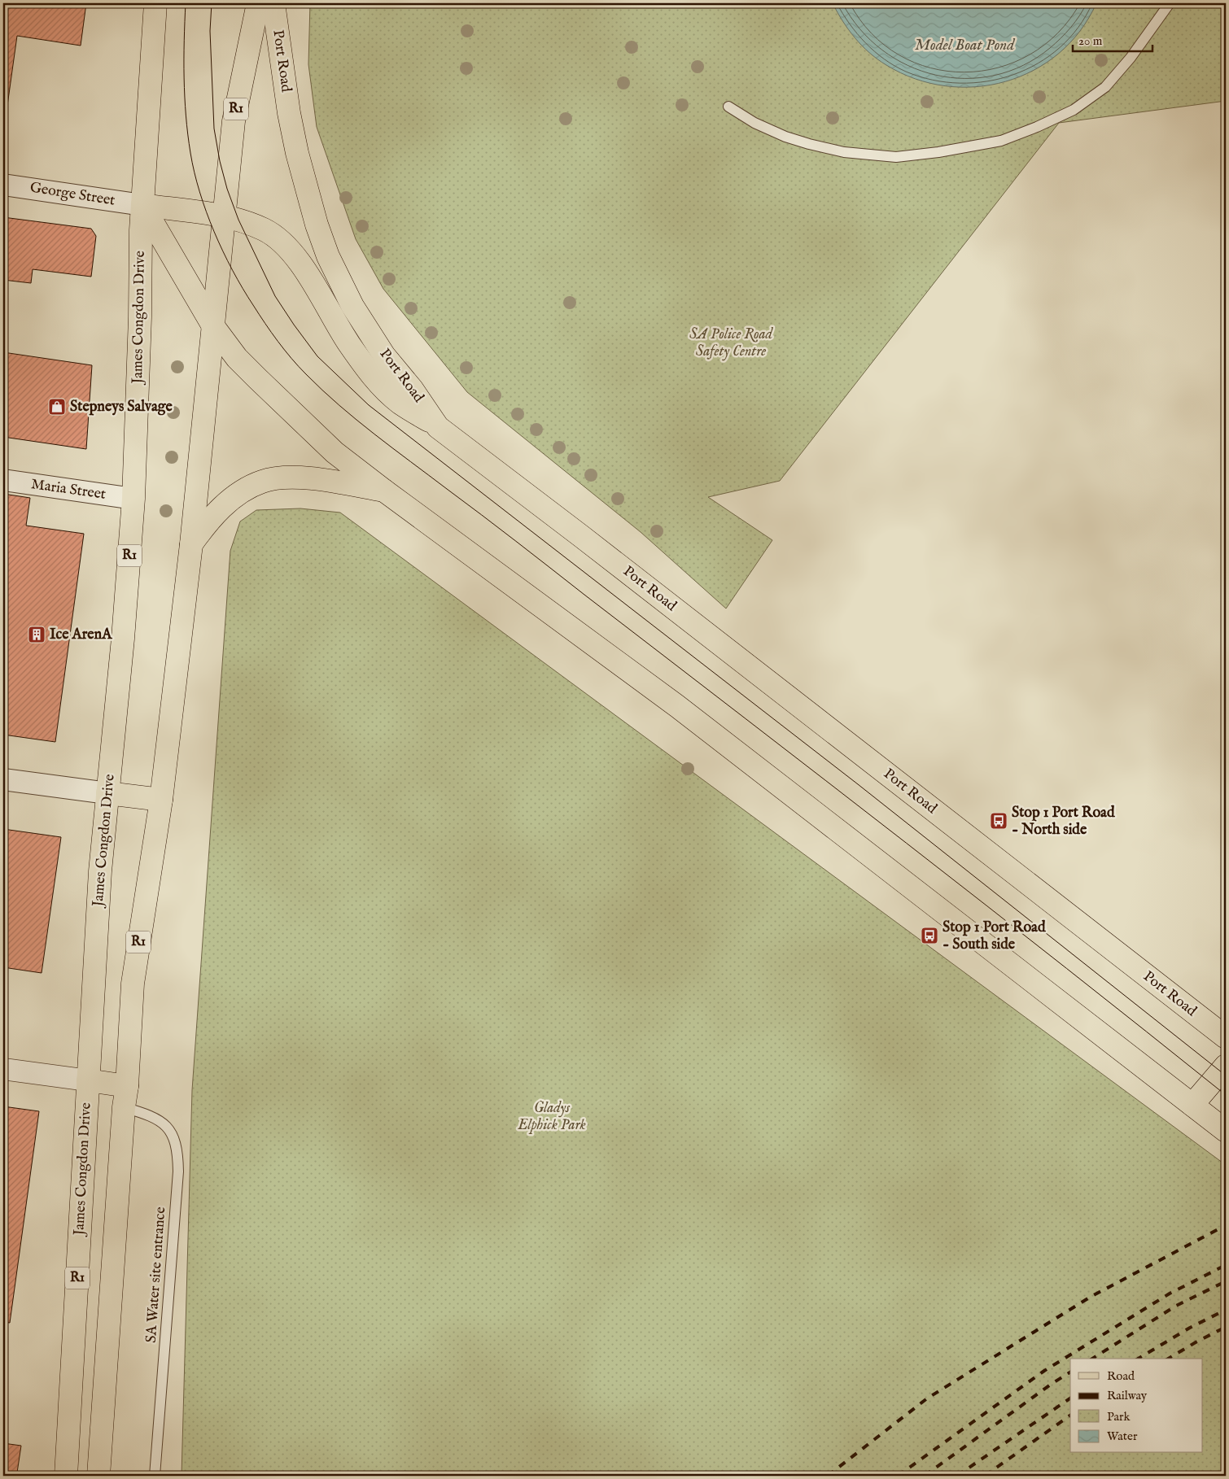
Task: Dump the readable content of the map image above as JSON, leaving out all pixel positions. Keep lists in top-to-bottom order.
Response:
{
  "streets": {
    "main road": ["Port Road", "R1", "James Congdon Drive"],
    "street": ["George Street", "Maria Street"],
    "lane": ["SA Water site entrance"]
  },
  "crossings": [
    ["Port Road", "R1"],
    ["R1", "George Street"],
    ["R1", "James Congdon Drive"],
    ["R1", "SA Water site entrance"],
    ["George Street", "James Congdon Drive"],
    ["James Congdon Drive", "Maria Street"]
  ],
  "water": ["Model Boat Pond"],
  "parks": ["SA Police Road Safety Centre", "Gladys Elphick Park"],
  "places": {
    "shop": ["Stepneys Salvage"],
    "building": ["Ice ArenA"],
    "bus stop": ["Stop 1 Port Road - North side", "Stop 1 Port Road - South side"]
  },
  "legend": [
    "Road",
    "Railway",
    "Park",
    "Water"
  ],
  "scale_bar": "20 m"
}
